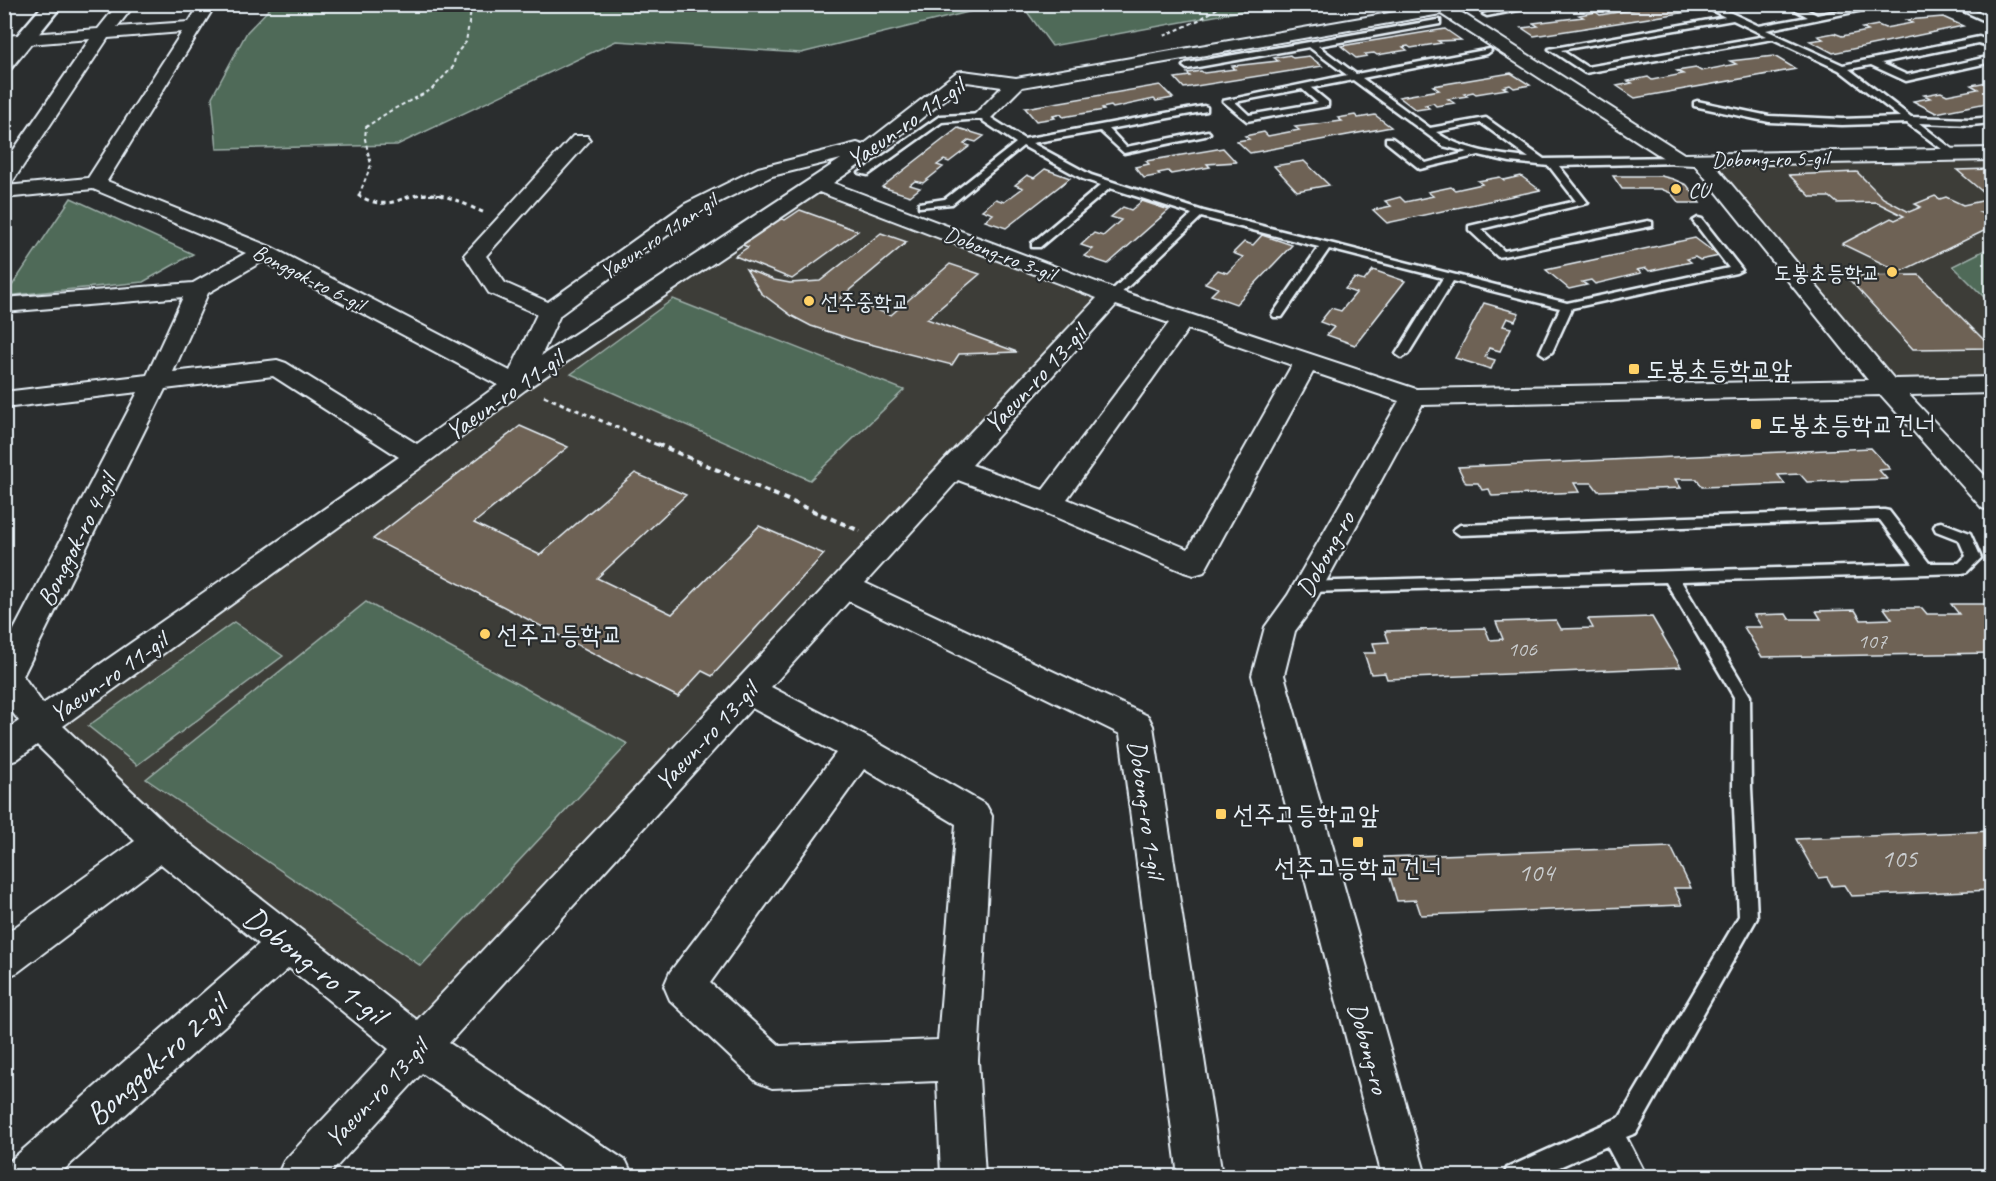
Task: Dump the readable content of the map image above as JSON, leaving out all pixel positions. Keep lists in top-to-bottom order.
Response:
{
  "streets": {
    "street": [
      "Yaeun-ro 11-gil",
      "Dobong-ro 5-gil",
      "Yaeun-ro 11an-gil",
      "Dobong-ro 3-gil",
      "Bonggok-ro 6-gil",
      "Yaeun-ro 13-gil",
      "Bonggok-ro 4-gil",
      "Dobong-ro",
      "Dobong-ro 1-gil",
      "Bonggok-ro 2-gil"
    ]
  },
  "crossings": [
    ["Yaeun-ro 11-gil", "Yaeun-ro 11an-gil"],
    ["Yaeun-ro 11-gil", "Dobong-ro 3-gil"],
    ["Yaeun-ro 11-gil", "Bonggok-ro 6-gil"],
    ["Yaeun-ro 11-gil", "Bonggok-ro 4-gil"],
    ["Yaeun-ro 11-gil", "Dobong-ro 1-gil"],
    ["Yaeun-ro 11an-gil", "Bonggok-ro 6-gil"],
    ["Dobong-ro 3-gil", "Yaeun-ro 13-gil"],
    ["Dobong-ro 3-gil", "Dobong-ro"],
    ["Yaeun-ro 13-gil", "Dobong-ro 1-gil"],
    ["Bonggok-ro 4-gil", "Dobong-ro 1-gil"],
    ["Dobong-ro 1-gil", "Bonggok-ro 2-gil"]
  ],
  "places": {
    "other": [
      "CU",
      "도봉초등학교",
      "선주중학교",
      "선주고등학교"
    ],
    "transit": [
      "도봉초등학교앞",
      "도봉초등학교건너",
      "선주고등학교앞",
      "선주고등학교건너"
    ]
  },
  "house_numbers": [
    "107",
    "106",
    "105",
    "104"
  ]
}
